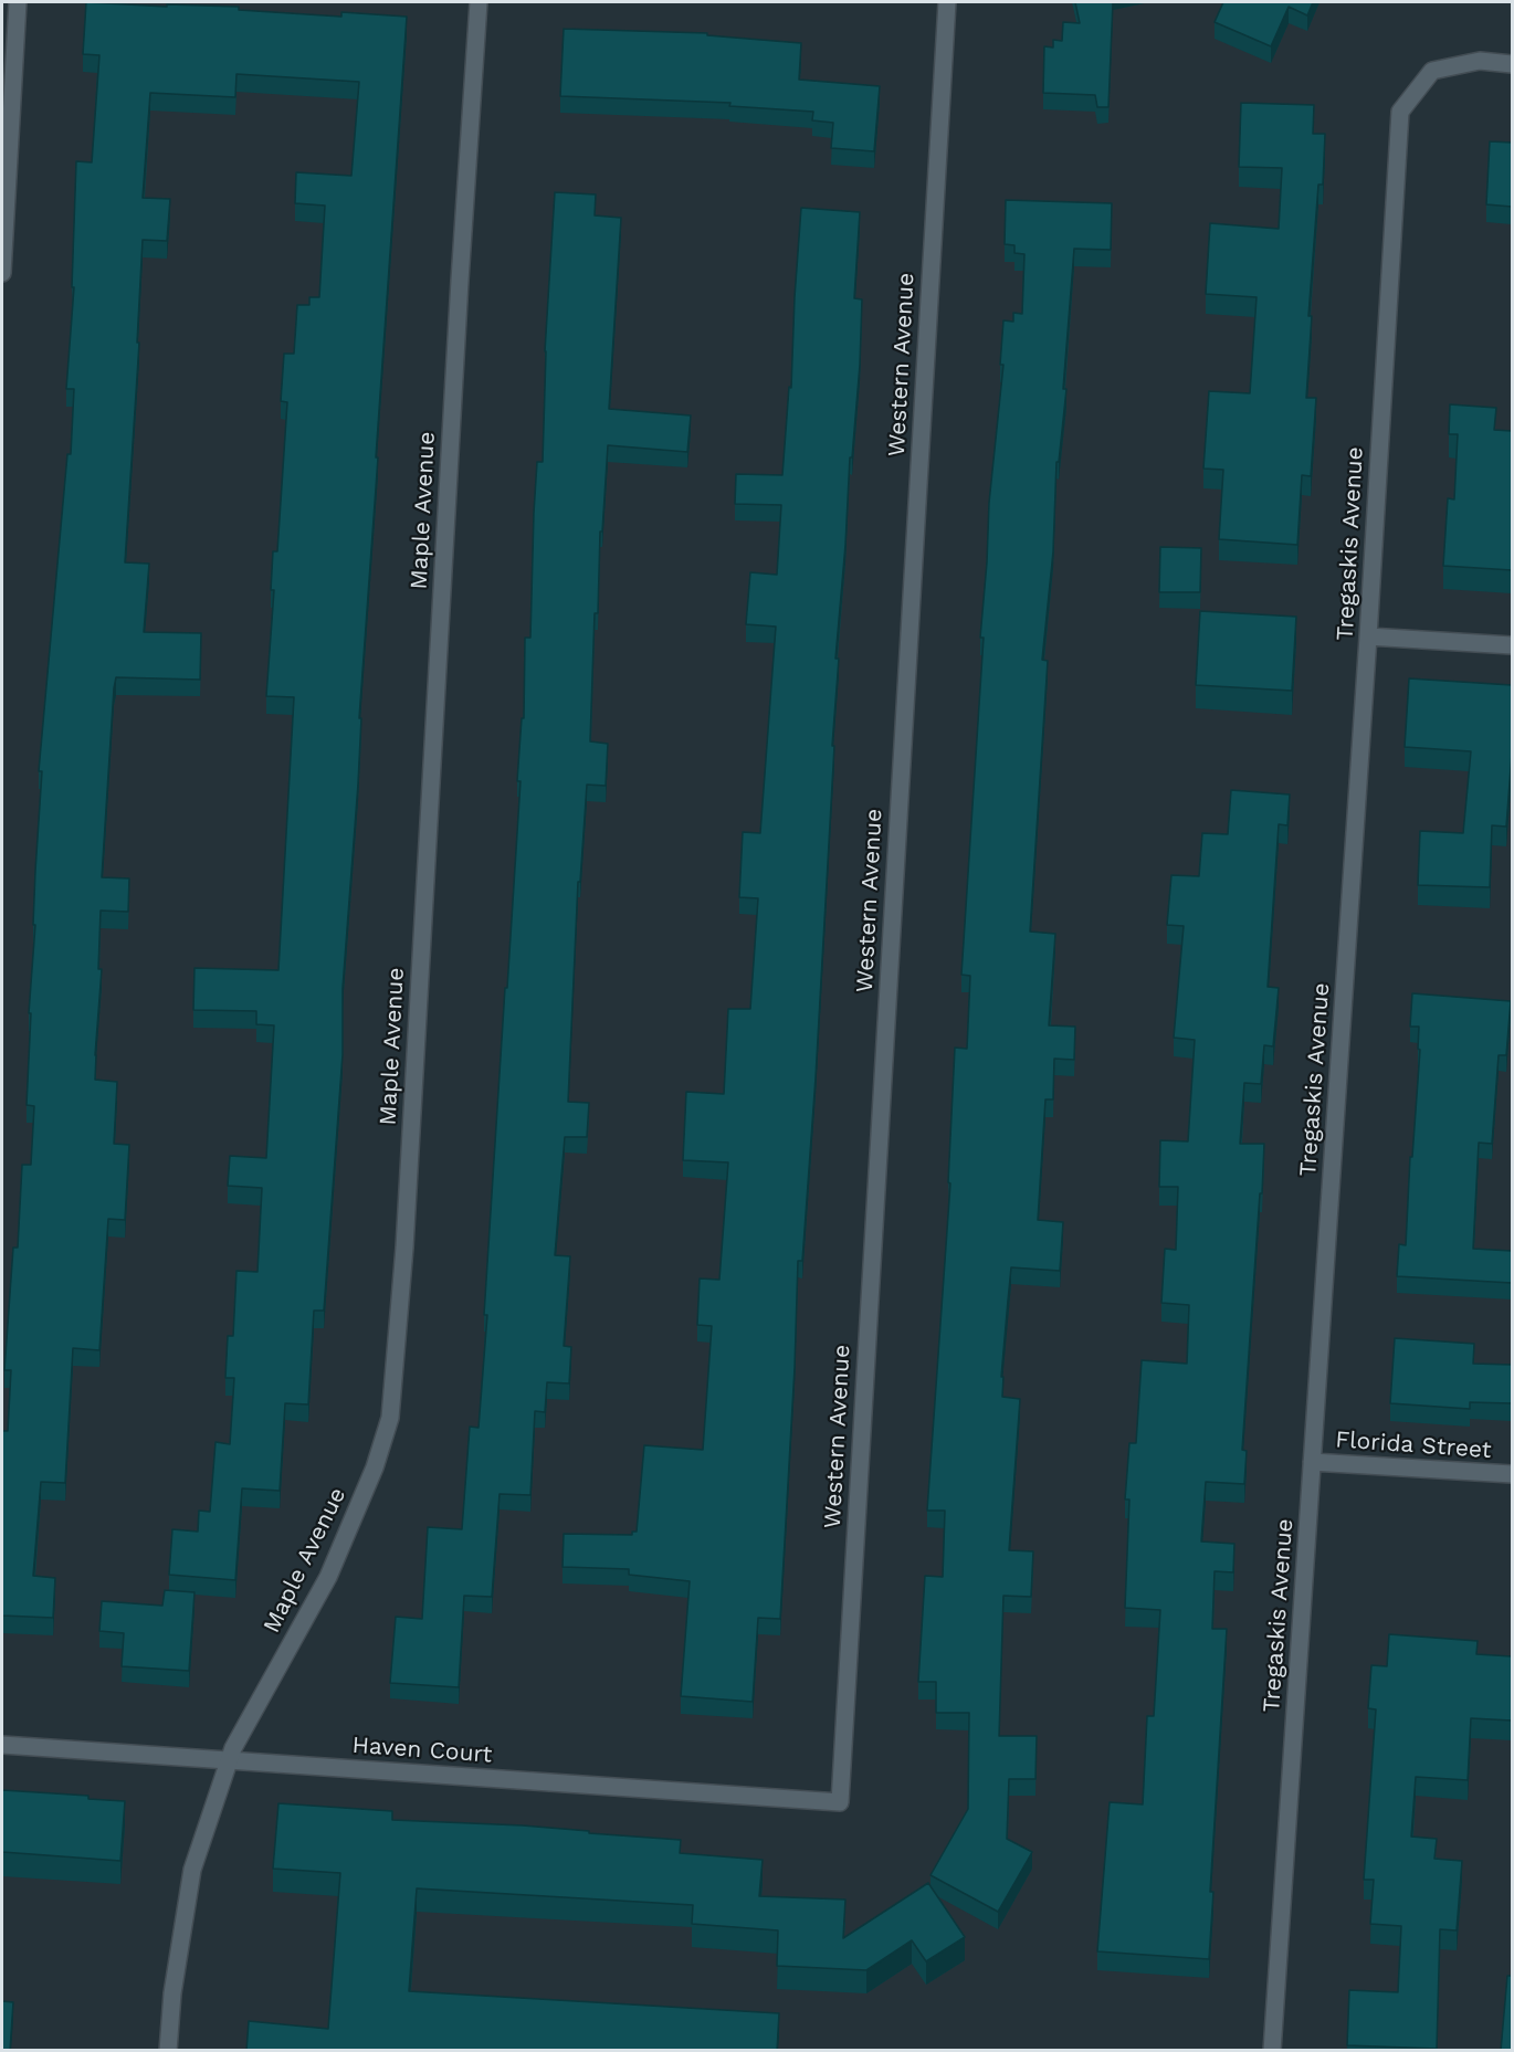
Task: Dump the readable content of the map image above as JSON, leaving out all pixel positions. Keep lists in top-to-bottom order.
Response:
{
  "streets": {
    "street": [
      "Western Avenue",
      "Maple Avenue",
      "Tregaskis Avenue",
      "Florida Street",
      "Haven Court"
    ]
  },
  "crossings": [
    ["Western Avenue", "Haven Court"],
    ["Maple Avenue", "Haven Court"],
    ["Tregaskis Avenue", "Florida Street"]
  ]
}
